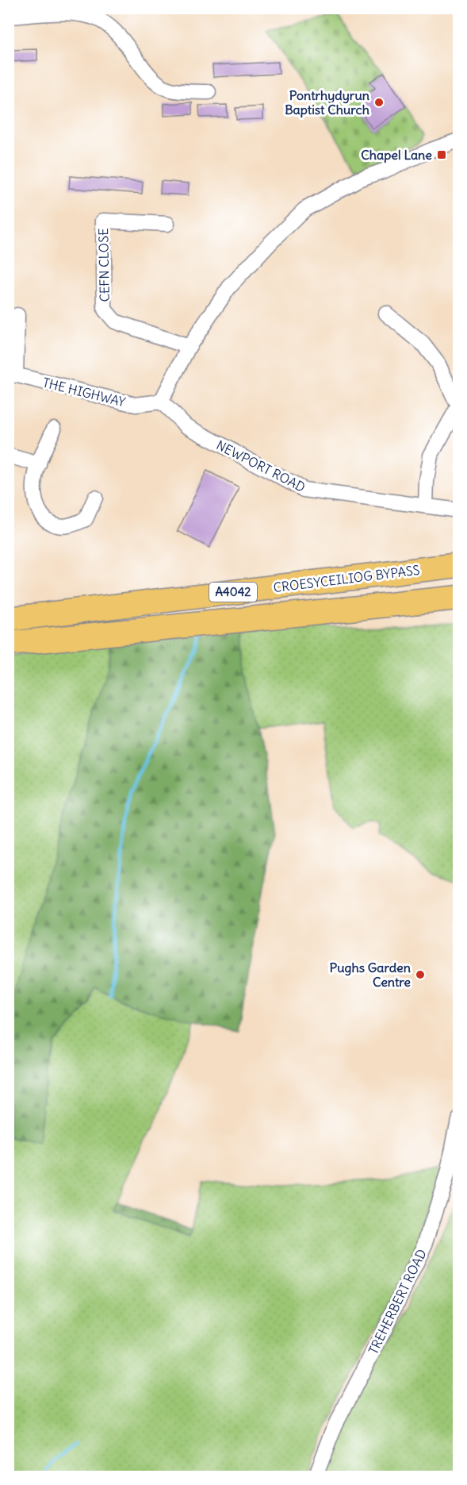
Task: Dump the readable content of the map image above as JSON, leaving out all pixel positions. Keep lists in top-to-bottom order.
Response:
{
  "streets": {
    "highway": ["CROESYCEILIOG BYPASS", "A4042"],
    "street": [
      "CEFN CLOSE",
      "THE HIGHWAY",
      "NEWPORT ROAD",
      "TREHERBERT ROAD"
    ]
  },
  "crossings": [
    ["THE HIGHWAY", "NEWPORT ROAD"]
  ],
  "places": {
    "other": ["Pontrhydyrun Baptist Church", "Pughs Garden Centre"],
    "transit": ["Chapel Lane"]
  }
}
